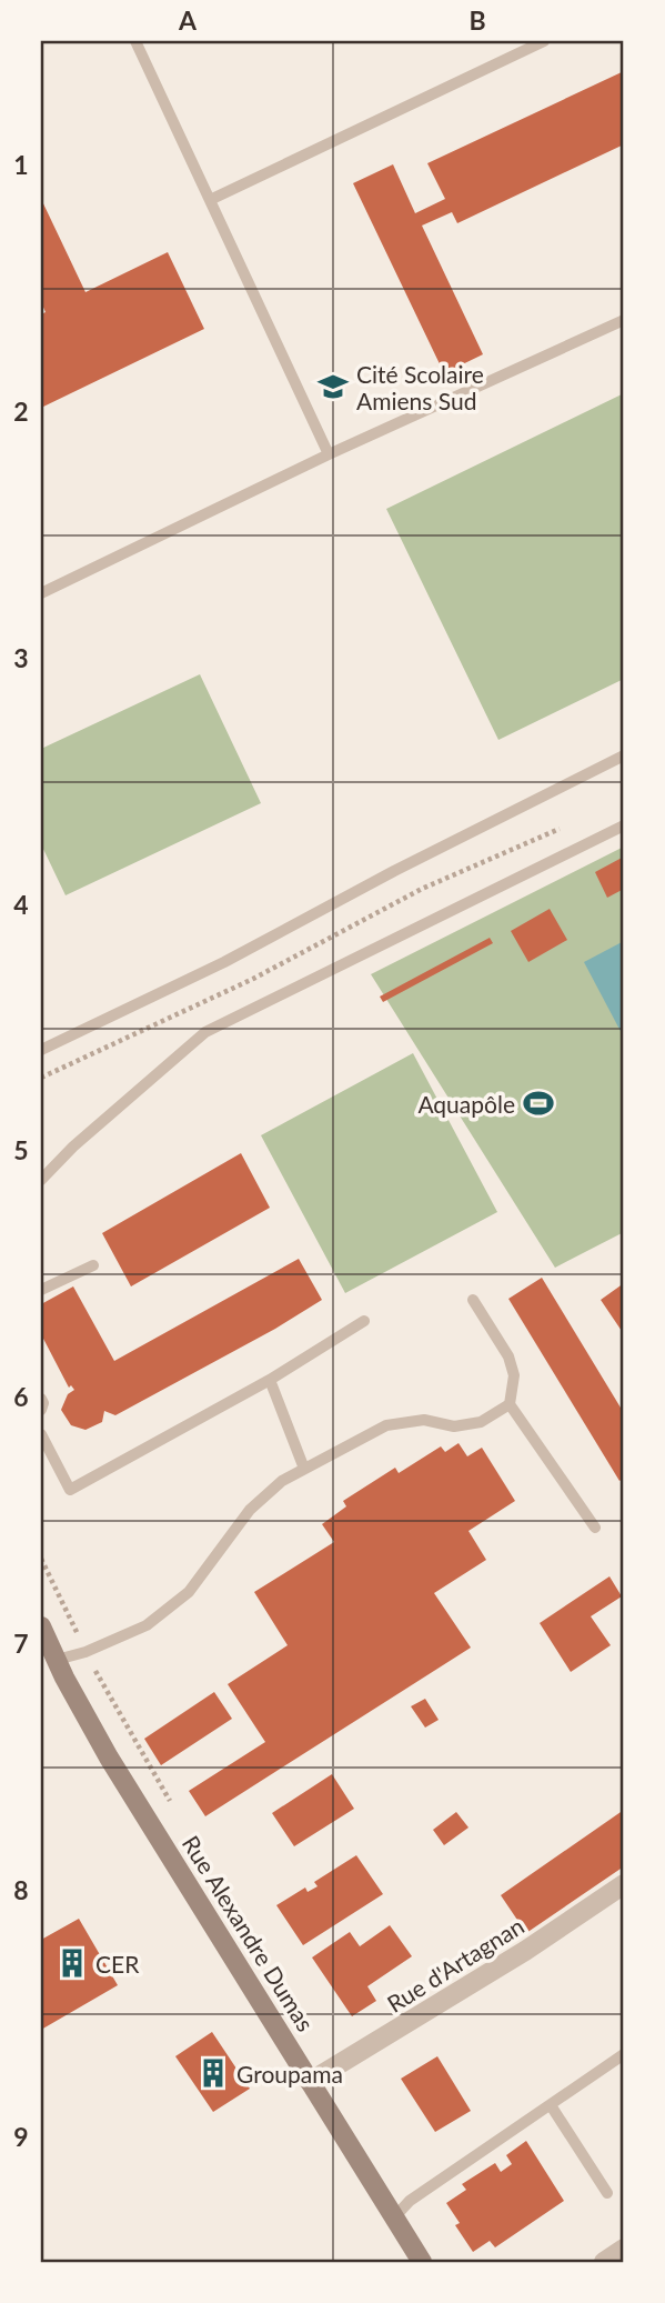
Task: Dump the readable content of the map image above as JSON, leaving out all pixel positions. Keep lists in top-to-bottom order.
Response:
{
  "streets": {
    "street": ["Rue Alexandre Dumas", "Rue d'Artagnan"]
  },
  "crossings": [
    ["Rue Alexandre Dumas", "Rue d'Artagnan"]
  ],
  "places": {
    "school or university": ["Cité Scolaire Amiens Sud"],
    "sports": ["Aquapôle"],
    "building": ["CER", "Groupama"]
  },
  "grid": {
    "columns": ["A", "B"],
    "rows": [
      "1",
      "2",
      "3",
      "4",
      "5",
      "6",
      "7",
      "8",
      "9"
    ]
  }
}
